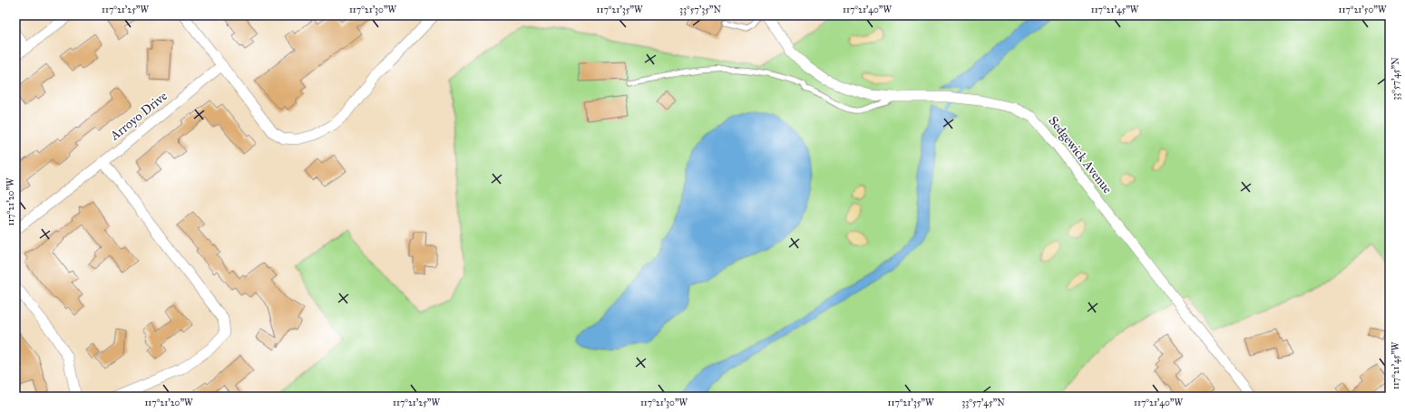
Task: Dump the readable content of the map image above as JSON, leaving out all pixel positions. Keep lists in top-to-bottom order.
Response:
{
  "streets": {
    "street": ["Arroyo Drive", "Sedgewick Avenue"]
  },
  "coordinates": [
    "117°21'25\"W",
    "117°21'30\"W",
    "117°21'35\"W",
    "33°57'35\"N",
    "117°21'40\"W",
    "117°21'45\"W",
    "117°21'50\"W",
    "33°57'45\"N",
    "117°21'20\"W"
  ]
}
